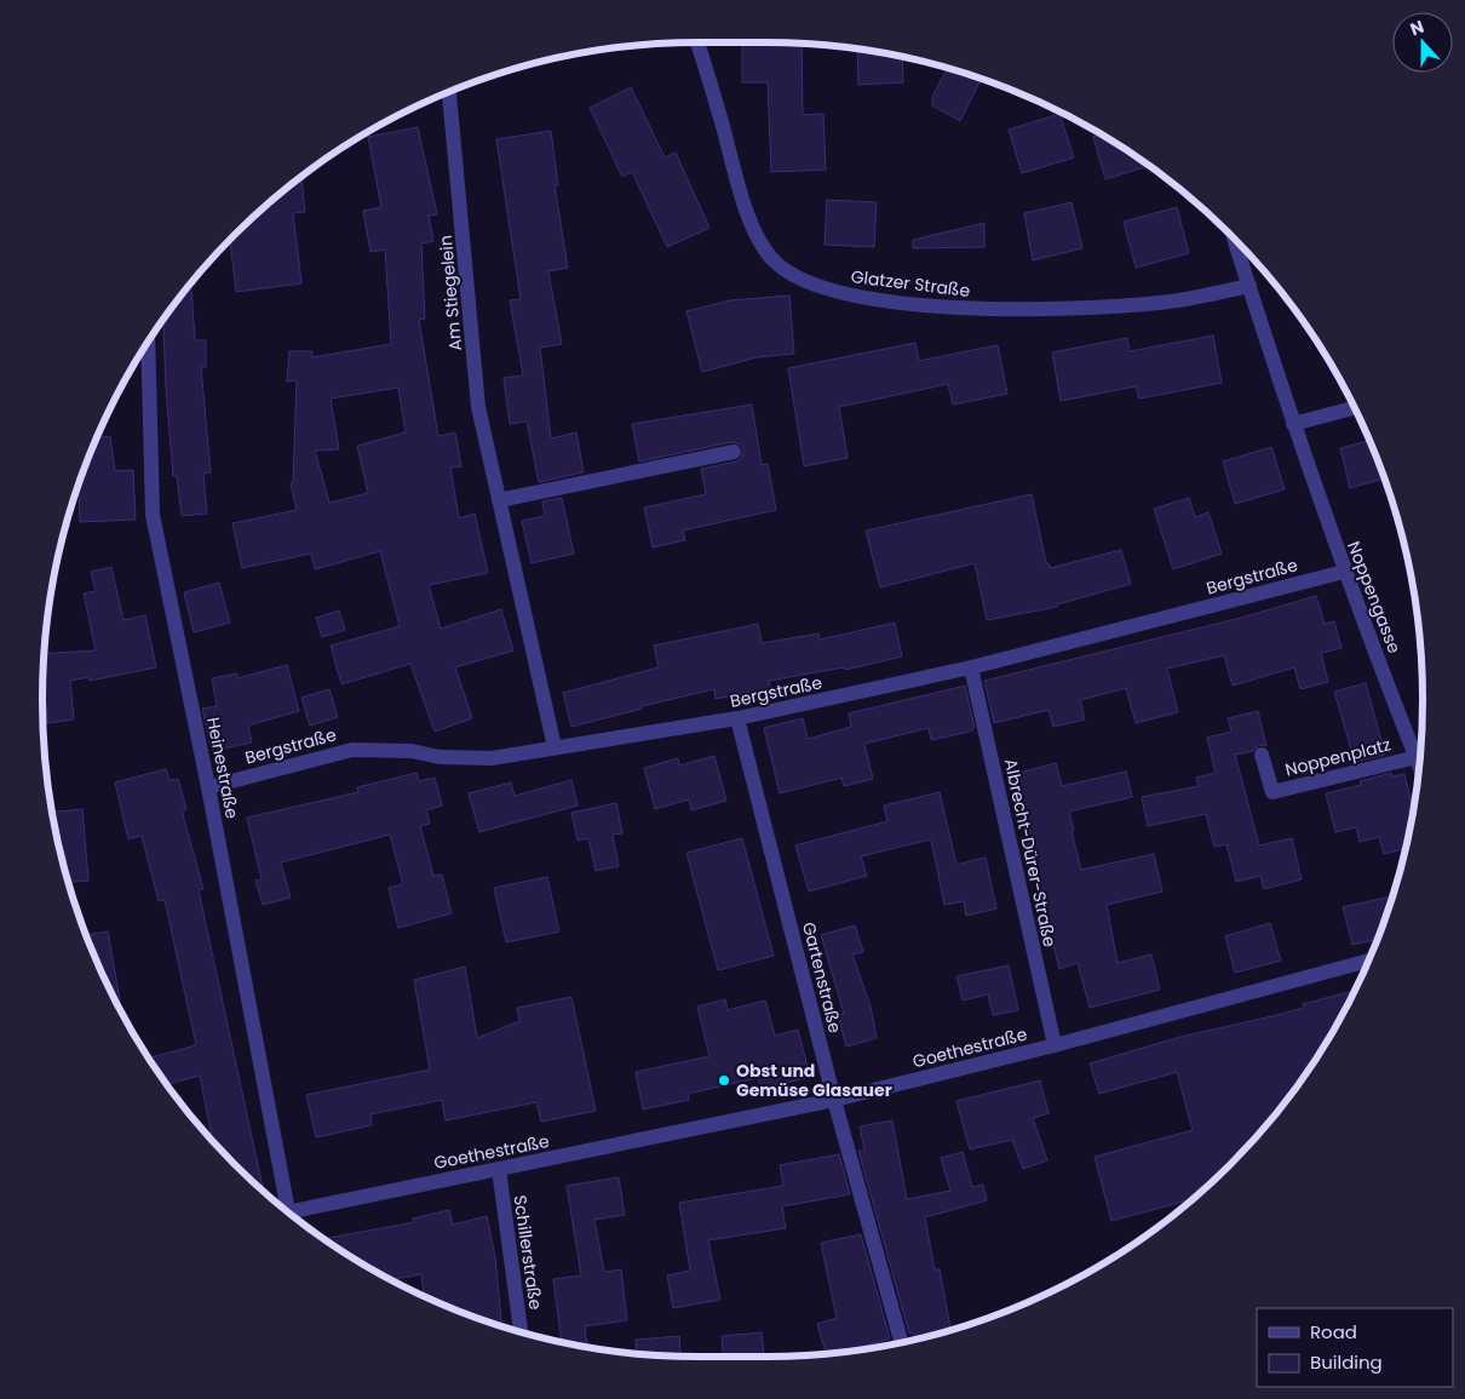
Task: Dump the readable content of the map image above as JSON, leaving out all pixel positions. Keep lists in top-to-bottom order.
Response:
{
  "streets": {
    "street": [
      "Glatzer Straße",
      "Am Stiegelein",
      "Bergstraße",
      "Noppengasse",
      "Noppenplatz",
      "Heinestraße",
      "Albrecht-Dürer-Straße",
      "Gartenstraße",
      "Goethestraße",
      "Schillerstraße"
    ]
  },
  "crossings": [
    ["Glatzer Straße", "Noppengasse"],
    ["Am Stiegelein", "Bergstraße"],
    ["Bergstraße", "Noppengasse"],
    ["Bergstraße", "Heinestraße"],
    ["Bergstraße", "Albrecht-Dürer-Straße"],
    ["Bergstraße", "Gartenstraße"],
    ["Noppengasse", "Noppenplatz"],
    ["Albrecht-Dürer-Straße", "Goethestraße"],
    ["Gartenstraße", "Goethestraße"],
    ["Goethestraße", "Schillerstraße"]
  ],
  "places": ["Obst und Gemüse Glasauer"],
  "legend": ["Road", "Building"],
  "north": "top"
}
